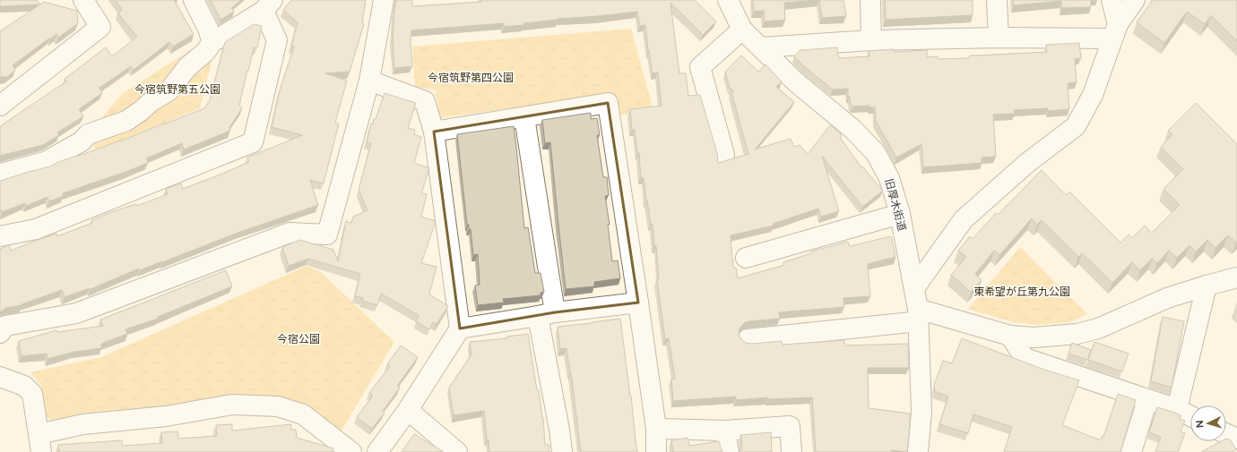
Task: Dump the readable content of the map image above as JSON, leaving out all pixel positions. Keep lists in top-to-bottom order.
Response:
{
  "streets": {
    "street": ["旧厚木街道"]
  },
  "parks": [
    "今宿筑野第四公園",
    "今宿筑野第五公園",
    "東希望が丘第九公園",
    "今宿公園"
  ],
  "north": "left"
}
